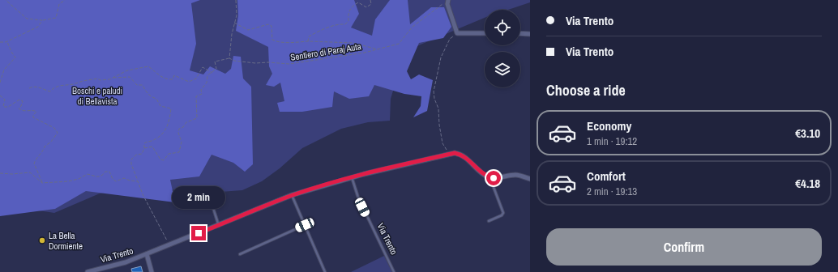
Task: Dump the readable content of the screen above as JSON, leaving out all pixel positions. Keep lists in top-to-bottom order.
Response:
{
  "streets": {
    "street": ["Via Trento"],
    "path": ["Sentiero di Paraj Auta"]
  },
  "parks": ["Boschi e paludi di Bellavista"],
  "places": ["La Bella Dormiente"],
  "page": {
    "banner": ["Via Trento", "Via Trento"],
    "heading": "Choose a ride",
    "list": [
      {
        "name": "Economy",
        "note": "1 min · 19:12",
        "value": "€3.10"
      },
      {
        "name": "Comfort",
        "note": "2 min · 19:13",
        "value": "€4.18"
      }
    ],
    "bubble": "2 min",
    "buttons": "Confirm"
  }
}
